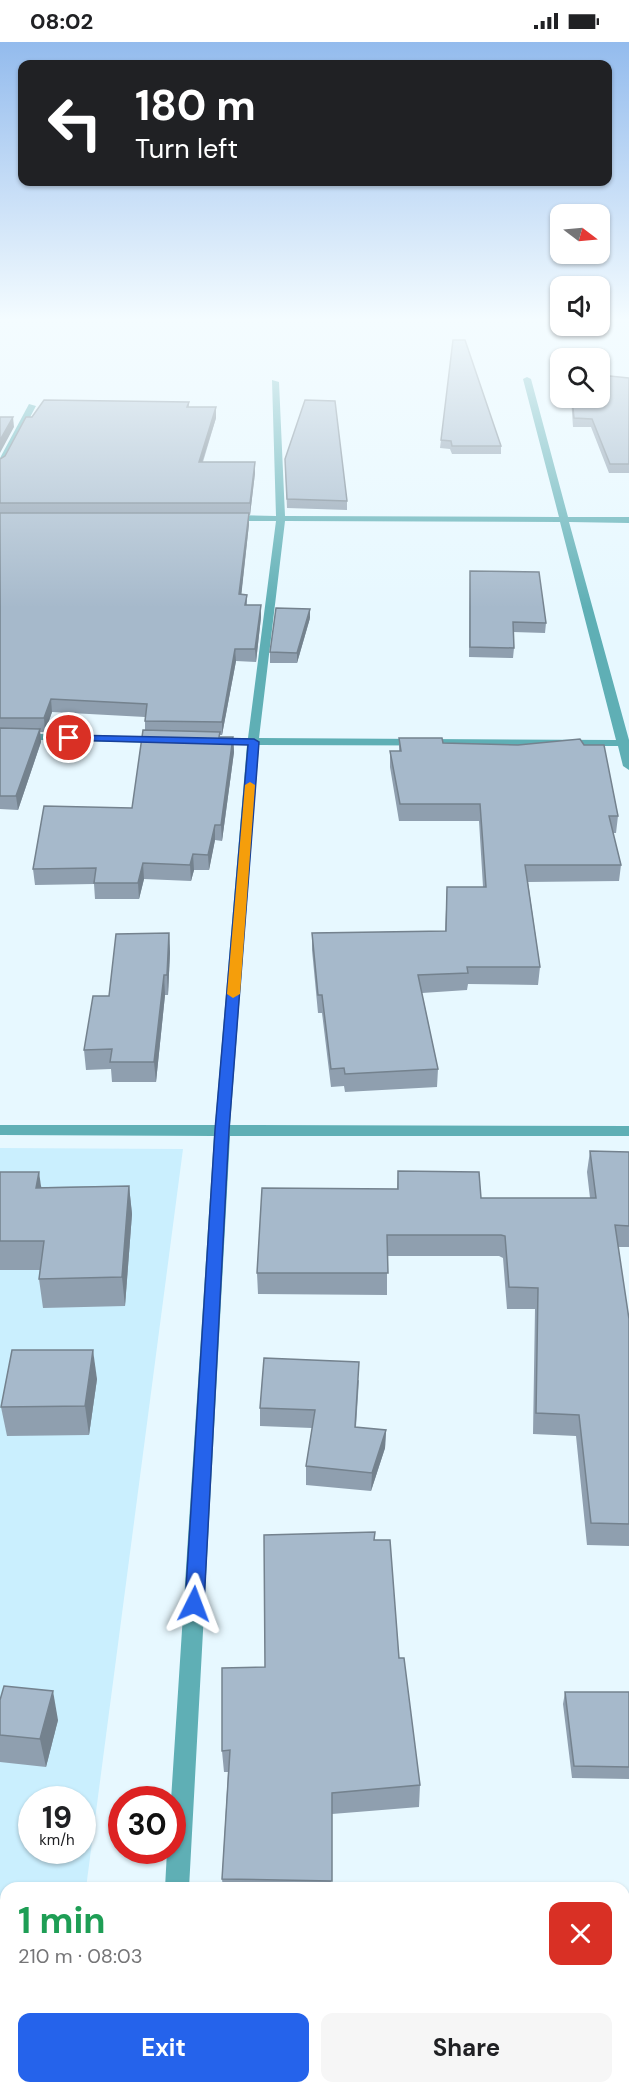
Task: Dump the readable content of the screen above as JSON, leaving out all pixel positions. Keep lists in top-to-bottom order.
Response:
{
  "north": "right",
  "page": {
    "status": "08:02",
    "turn": ["180 m", "Turn left"],
    "speed": "19 km/h",
    "limit": "30",
    "heading": ["1 min", "210 m · 08:03"],
    "buttons": ["Exit", "Share"]
  }
}
